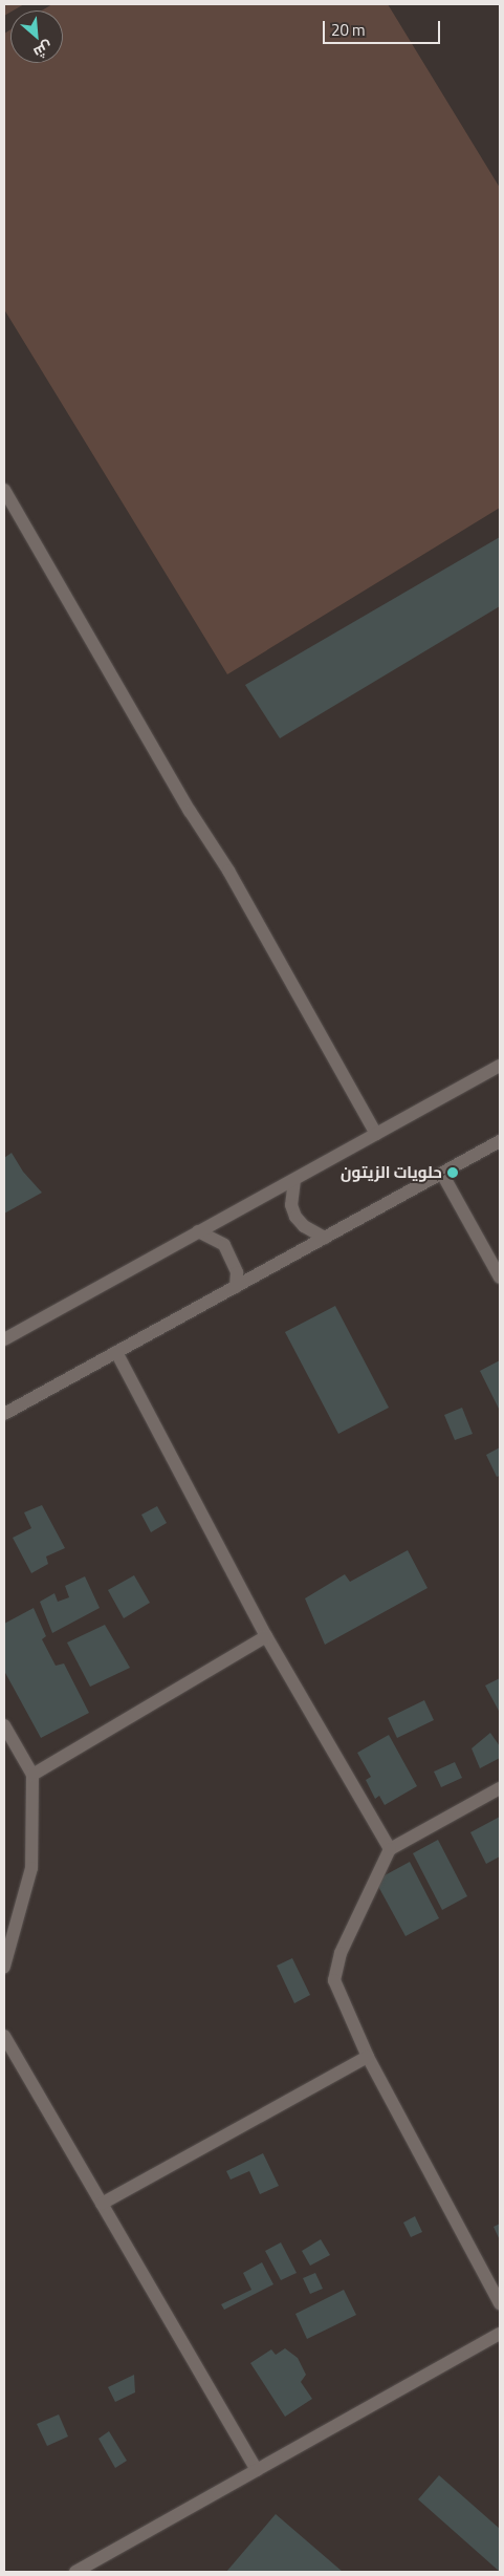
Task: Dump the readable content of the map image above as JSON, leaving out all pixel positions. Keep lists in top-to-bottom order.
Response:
{
  "places": ["حلويات الزيتون"],
  "scale_bar": "20 m",
  "north": "bottom right"
}
